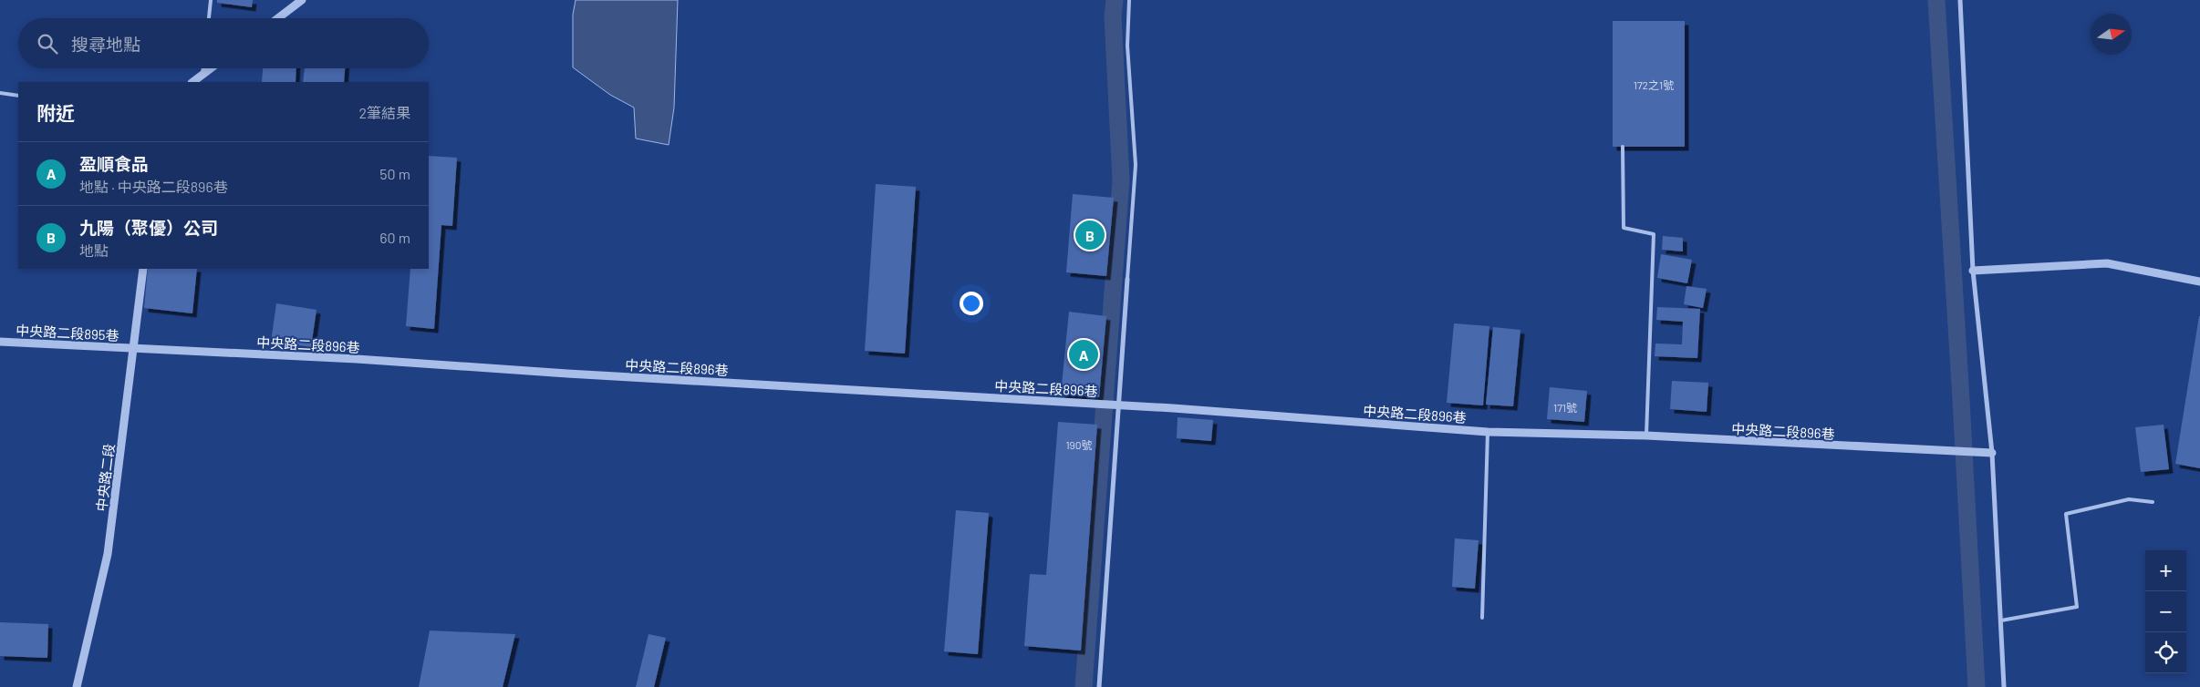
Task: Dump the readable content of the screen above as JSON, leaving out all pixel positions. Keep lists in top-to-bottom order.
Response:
{
  "streets": {
    "street": ["中央路二段895巷", "中央路二段896巷", "中央路二段"]
  },
  "crossings": [
    ["中央路二段895巷", "中央路二段896巷"],
    ["中央路二段895巷", "中央路二段"],
    ["中央路二段896巷", "中央路二段"]
  ],
  "house_numbers": ["172之1號", "171號", "190號"],
  "north": "right",
  "page": {
    "search": "搜尋地點",
    "heading": ["附近", "2筆結果"],
    "list": [
      {
        "mark": "A",
        "name": "盈順食品",
        "note": "地點 · 中央路二段896巷",
        "value": "50 m"
      },
      {
        "mark": "B",
        "name": "九陽（聚優）公司",
        "note": "地點",
        "value": "60 m"
      }
    ],
    "pins": ["B", "A"],
    "map_buttons": ["+", "−"]
  }
}
